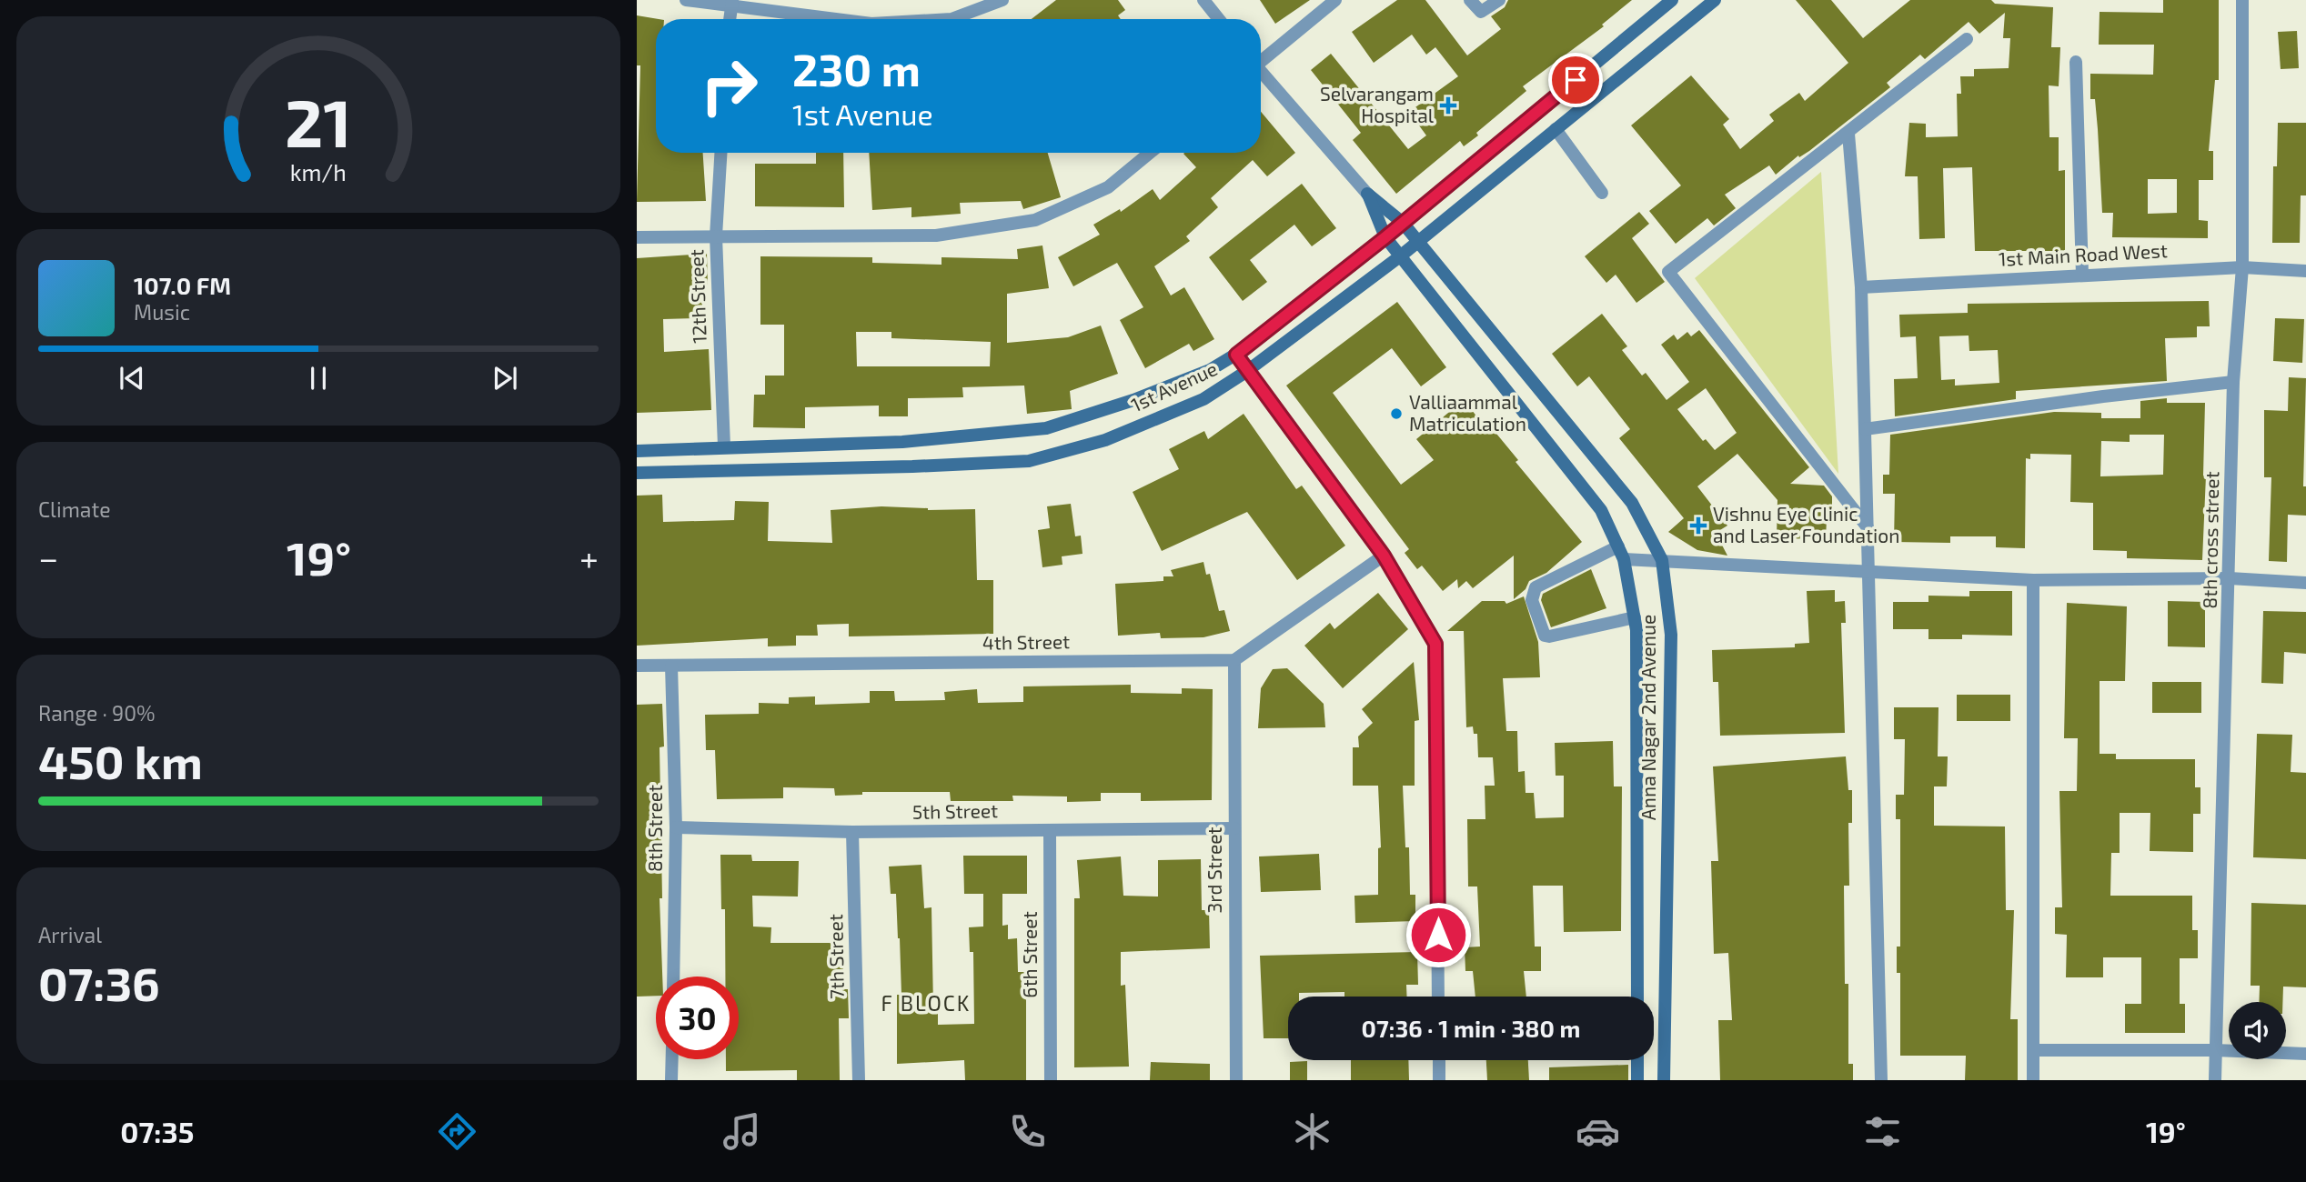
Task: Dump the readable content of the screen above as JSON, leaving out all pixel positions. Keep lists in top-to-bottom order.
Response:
{
  "streets": {
    "main road": ["1st Avenue", "Anna Nagar 2nd Avenue"],
    "street": [
      "1st Main Road West",
      "12th Street",
      "8th cross street",
      "4th Street",
      "5th Street",
      "8th Street",
      "3rd Street",
      "6th Street",
      "7th Street"
    ]
  },
  "crossings": [
    ["1st Main Road West", "8th cross street"],
    ["12th Street", "1st Avenue"],
    ["1st Avenue", "Anna Nagar 2nd Avenue"],
    ["4th Street", "8th Street"],
    ["4th Street", "3rd Street"],
    ["5th Street", "8th Street"],
    ["5th Street", "3rd Street"],
    ["5th Street", "6th Street"],
    ["5th Street", "7th Street"]
  ],
  "districts": ["F BLOCK"],
  "places": {
    "health": ["Selvarangam Hospital", "Vishnu Eye Clinic and Laser Foundation"],
    "other": ["Valliaammal Matriculation"]
  },
  "page": {
    "turn": ["230 m", "1st Avenue"],
    "song": ["107.0 FM", "Music"],
    "tile": [
      "Climate",
      ["Range · 90%", "450 km"],
      ["Arrival", "07:36"]
    ],
    "heat": ["−", "19°", "+"],
    "limit": "30",
    "trip": "07:36 · 1 min · 380 m",
    "tabs": ["07:35", "19°"],
    "gauge": ["21", "km/h"]
  }
}
